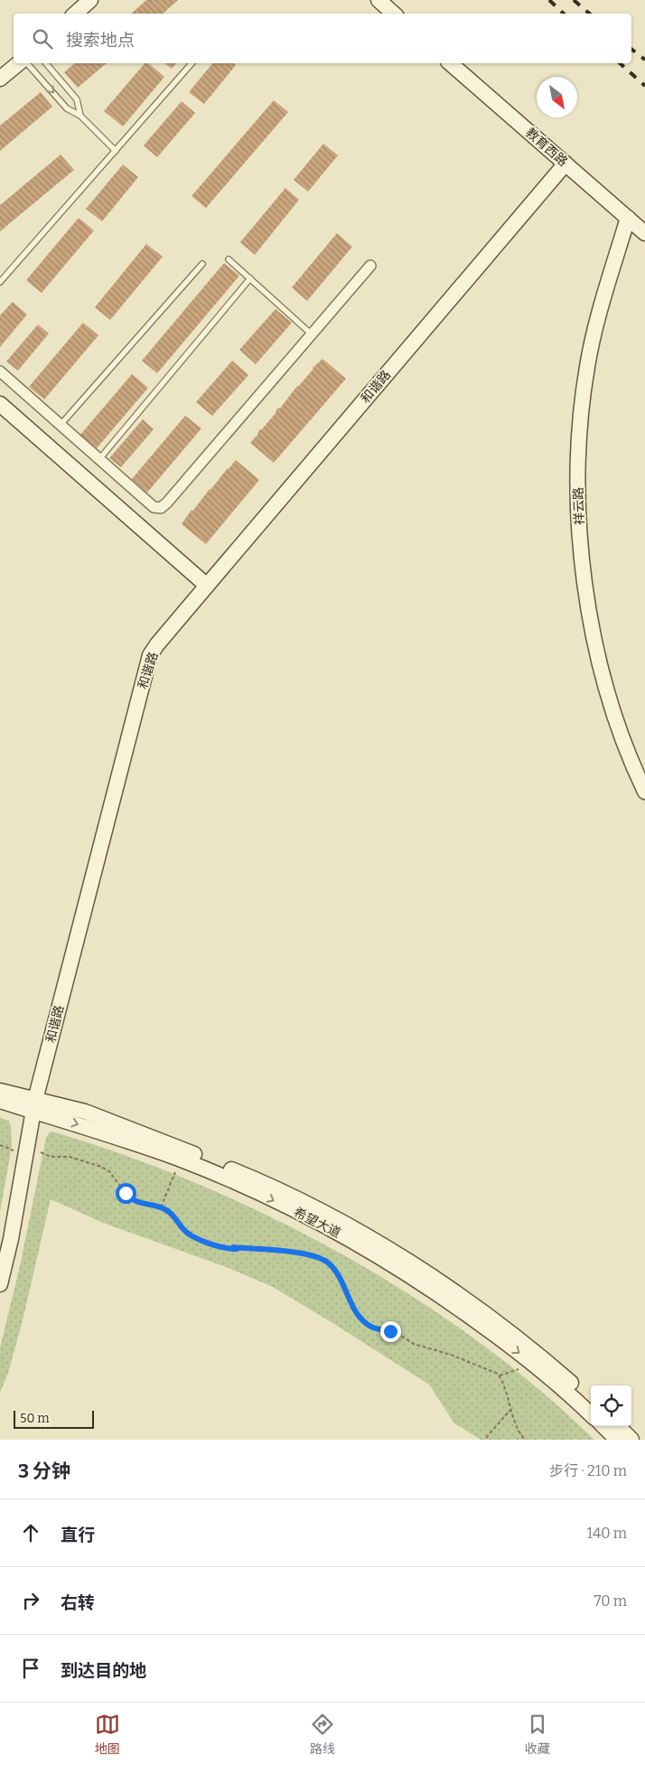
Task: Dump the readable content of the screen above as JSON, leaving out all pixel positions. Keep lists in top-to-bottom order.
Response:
{
  "streets": {
    "street": [
      "教育西路",
      "和谐路",
      "祥云路",
      "希望大道"
    ]
  },
  "crossings": [
    ["教育西路", "和谐路"],
    ["教育西路", "祥云路"],
    ["和谐路", "希望大道"]
  ],
  "scale_bar": "50 m",
  "north": "bottom right",
  "page": {
    "search": "搜索地点",
    "scale": "50 m",
    "heading": ["3 分钟", "步行 · 210 m"],
    "list": [
      ["直行", "140 m"],
      ["右转", "70 m"],
      "到达目的地"
    ],
    "nav": ["地图", "路线", "收藏"]
  }
}
